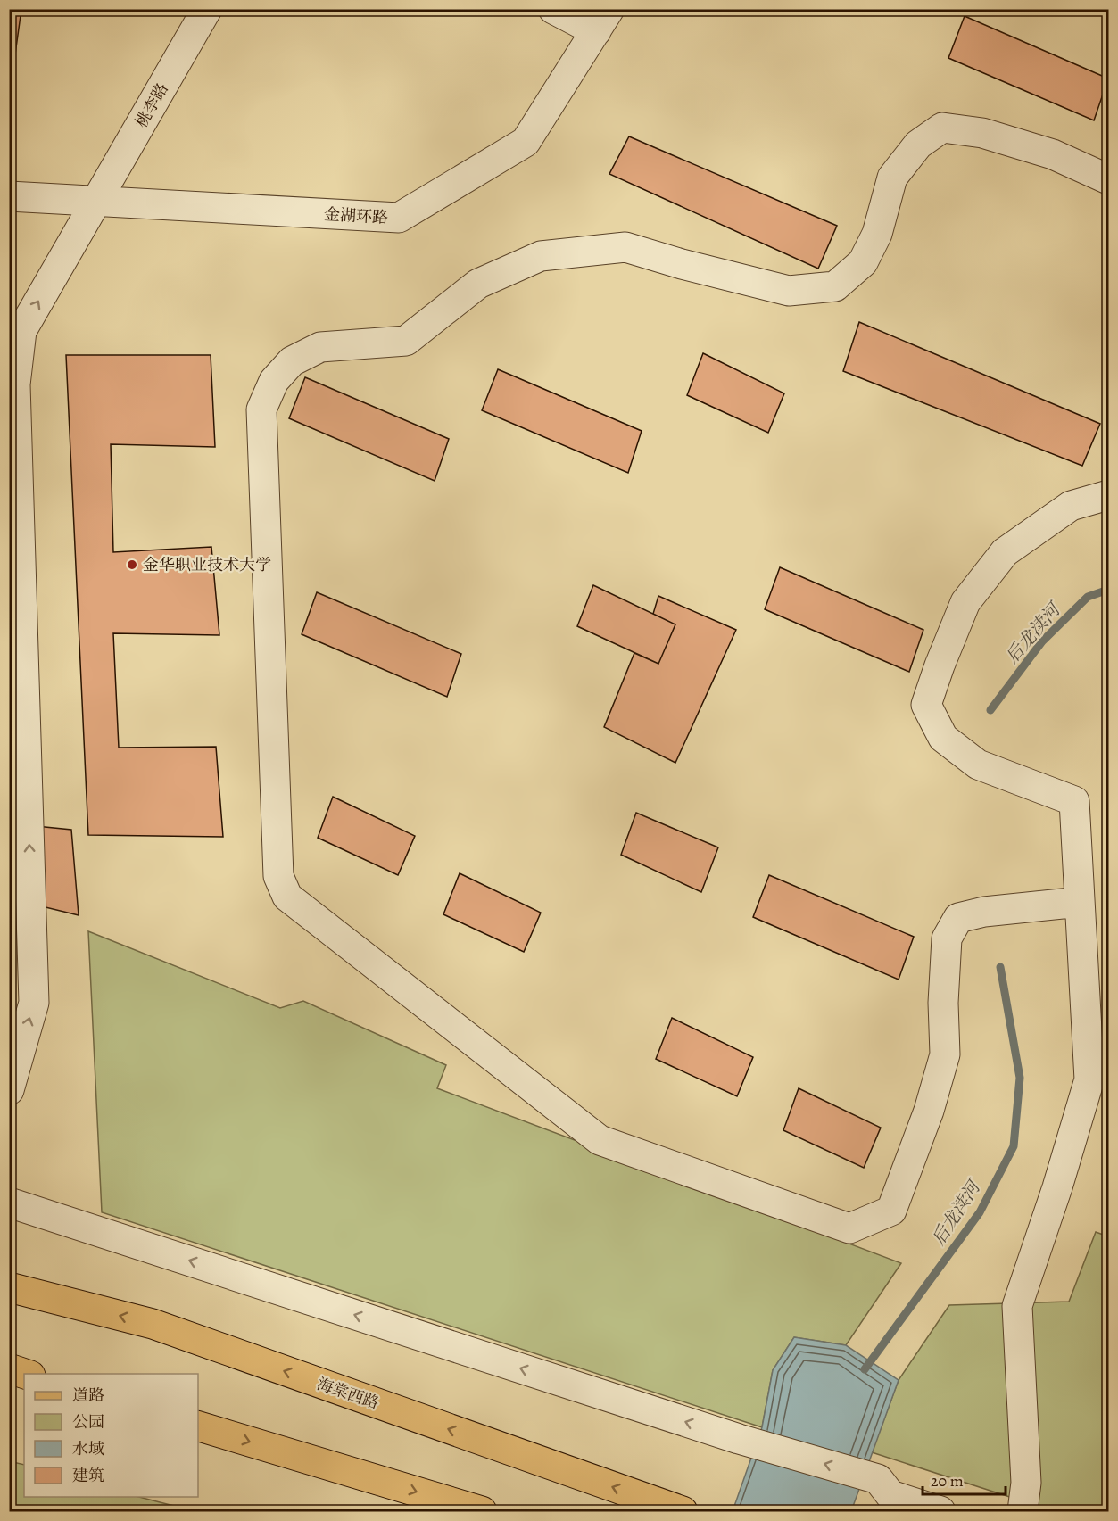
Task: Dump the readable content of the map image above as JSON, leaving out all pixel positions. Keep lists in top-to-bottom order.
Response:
{
  "streets": {
    "main road": ["海棠西路"],
    "street": ["桃李路", "金湖环路"]
  },
  "crossings": [
    ["桃李路", "金湖环路"]
  ],
  "one_way": ["桃李路"],
  "water": ["后龙渎河"],
  "places": ["金华职业技术大学"],
  "legend": [
    "道路",
    "公园",
    "水域",
    "建筑"
  ],
  "scale_bar": "20 m"
}
